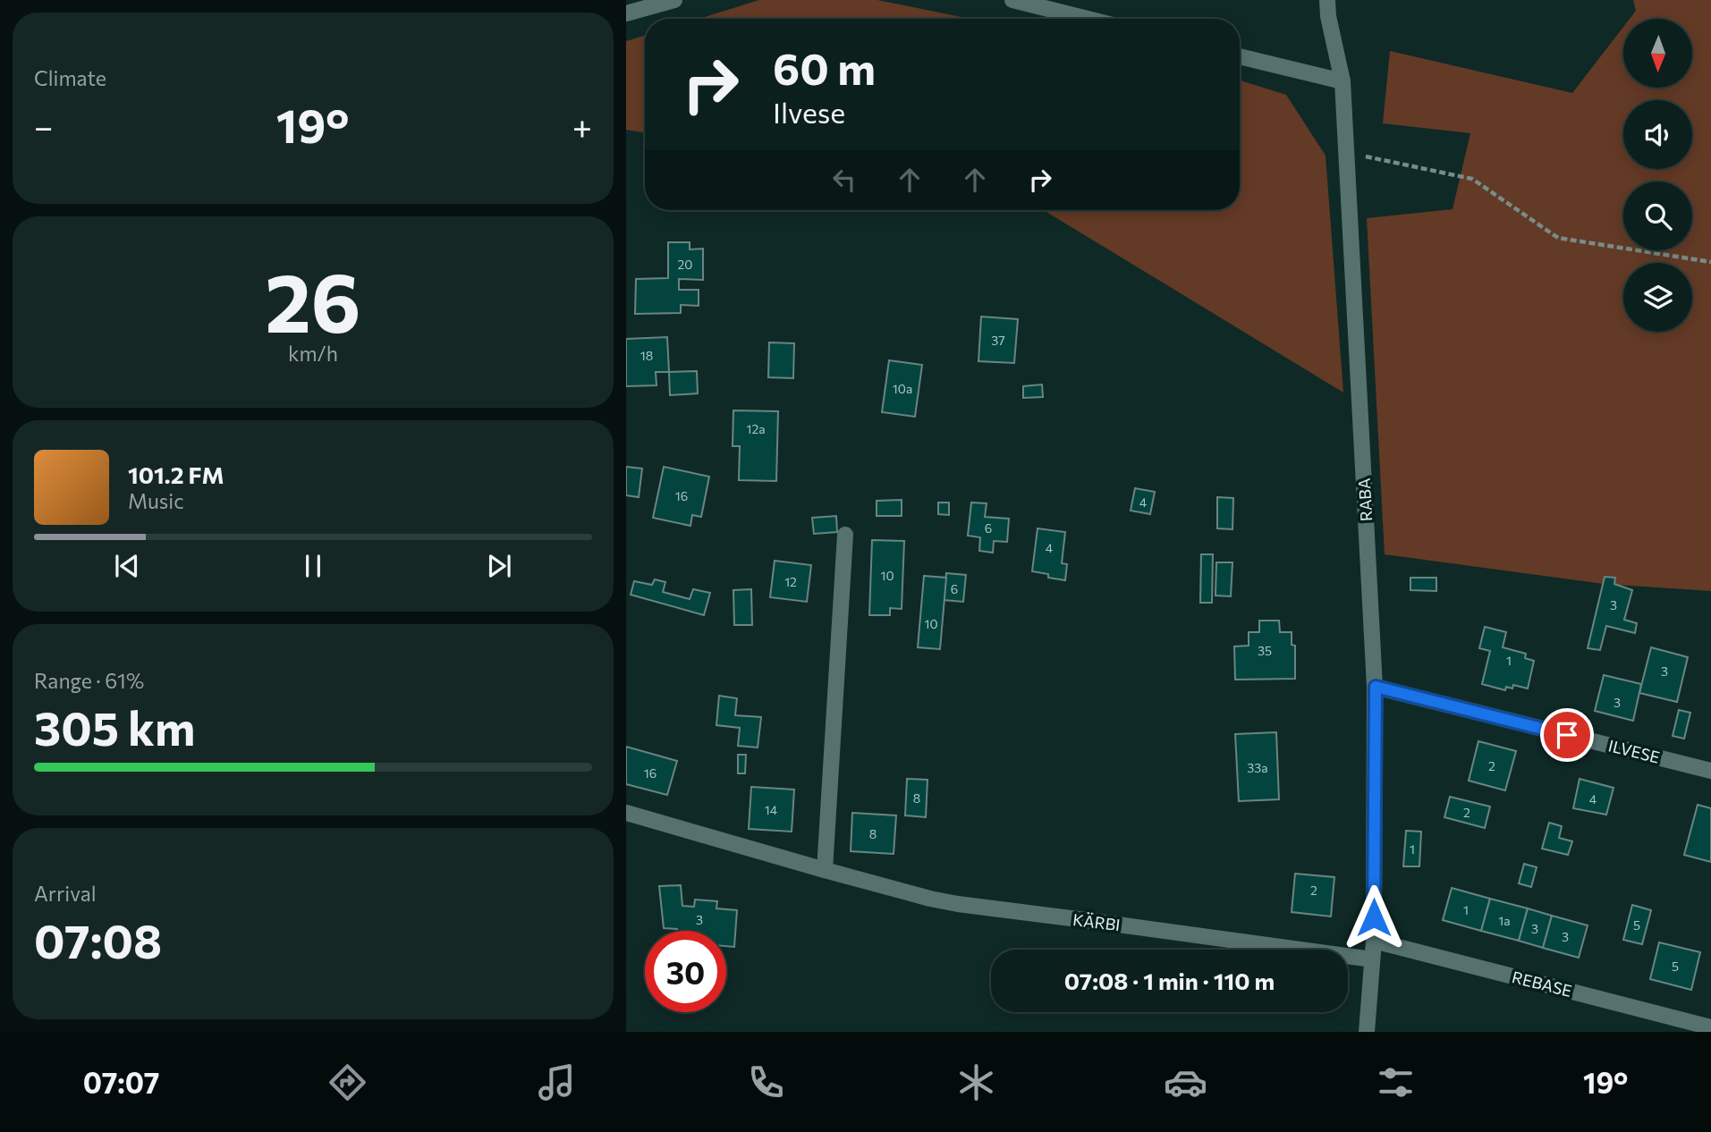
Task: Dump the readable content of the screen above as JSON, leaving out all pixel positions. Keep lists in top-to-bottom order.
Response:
{
  "streets": {
    "street": [
      "RABA",
      "ILVESE",
      "KÄRBI",
      "REBASE"
    ]
  },
  "crossings": [
    ["RABA", "ILVESE"],
    ["RABA", "KÄRBI"],
    ["RABA", "REBASE"]
  ],
  "house_numbers": [
    "20",
    "37",
    "18",
    "10a",
    "12a",
    "16",
    "4",
    "6",
    "4",
    "10",
    "12",
    "6",
    "3",
    "10",
    "35",
    "1",
    "3",
    "3",
    "2",
    "33a",
    "16",
    "8",
    "4",
    "14",
    "2",
    "8",
    "1",
    "2",
    "1",
    "3",
    "1a",
    "5",
    "3",
    "3",
    "5"
  ],
  "north": "bottom",
  "page": {
    "tile": [
      "Climate",
      ["26", "km/h"],
      ["Range · 61%", "305 km"],
      ["Arrival", "07:08"]
    ],
    "turn": ["60 m", "Ilvese"],
    "heat": ["−", "19°", "+"],
    "song": ["101.2 FM", "Music"],
    "limit": "30",
    "trip": "07:08 · 1 min · 110 m",
    "tabs": ["07:07", "19°"]
  }
}
